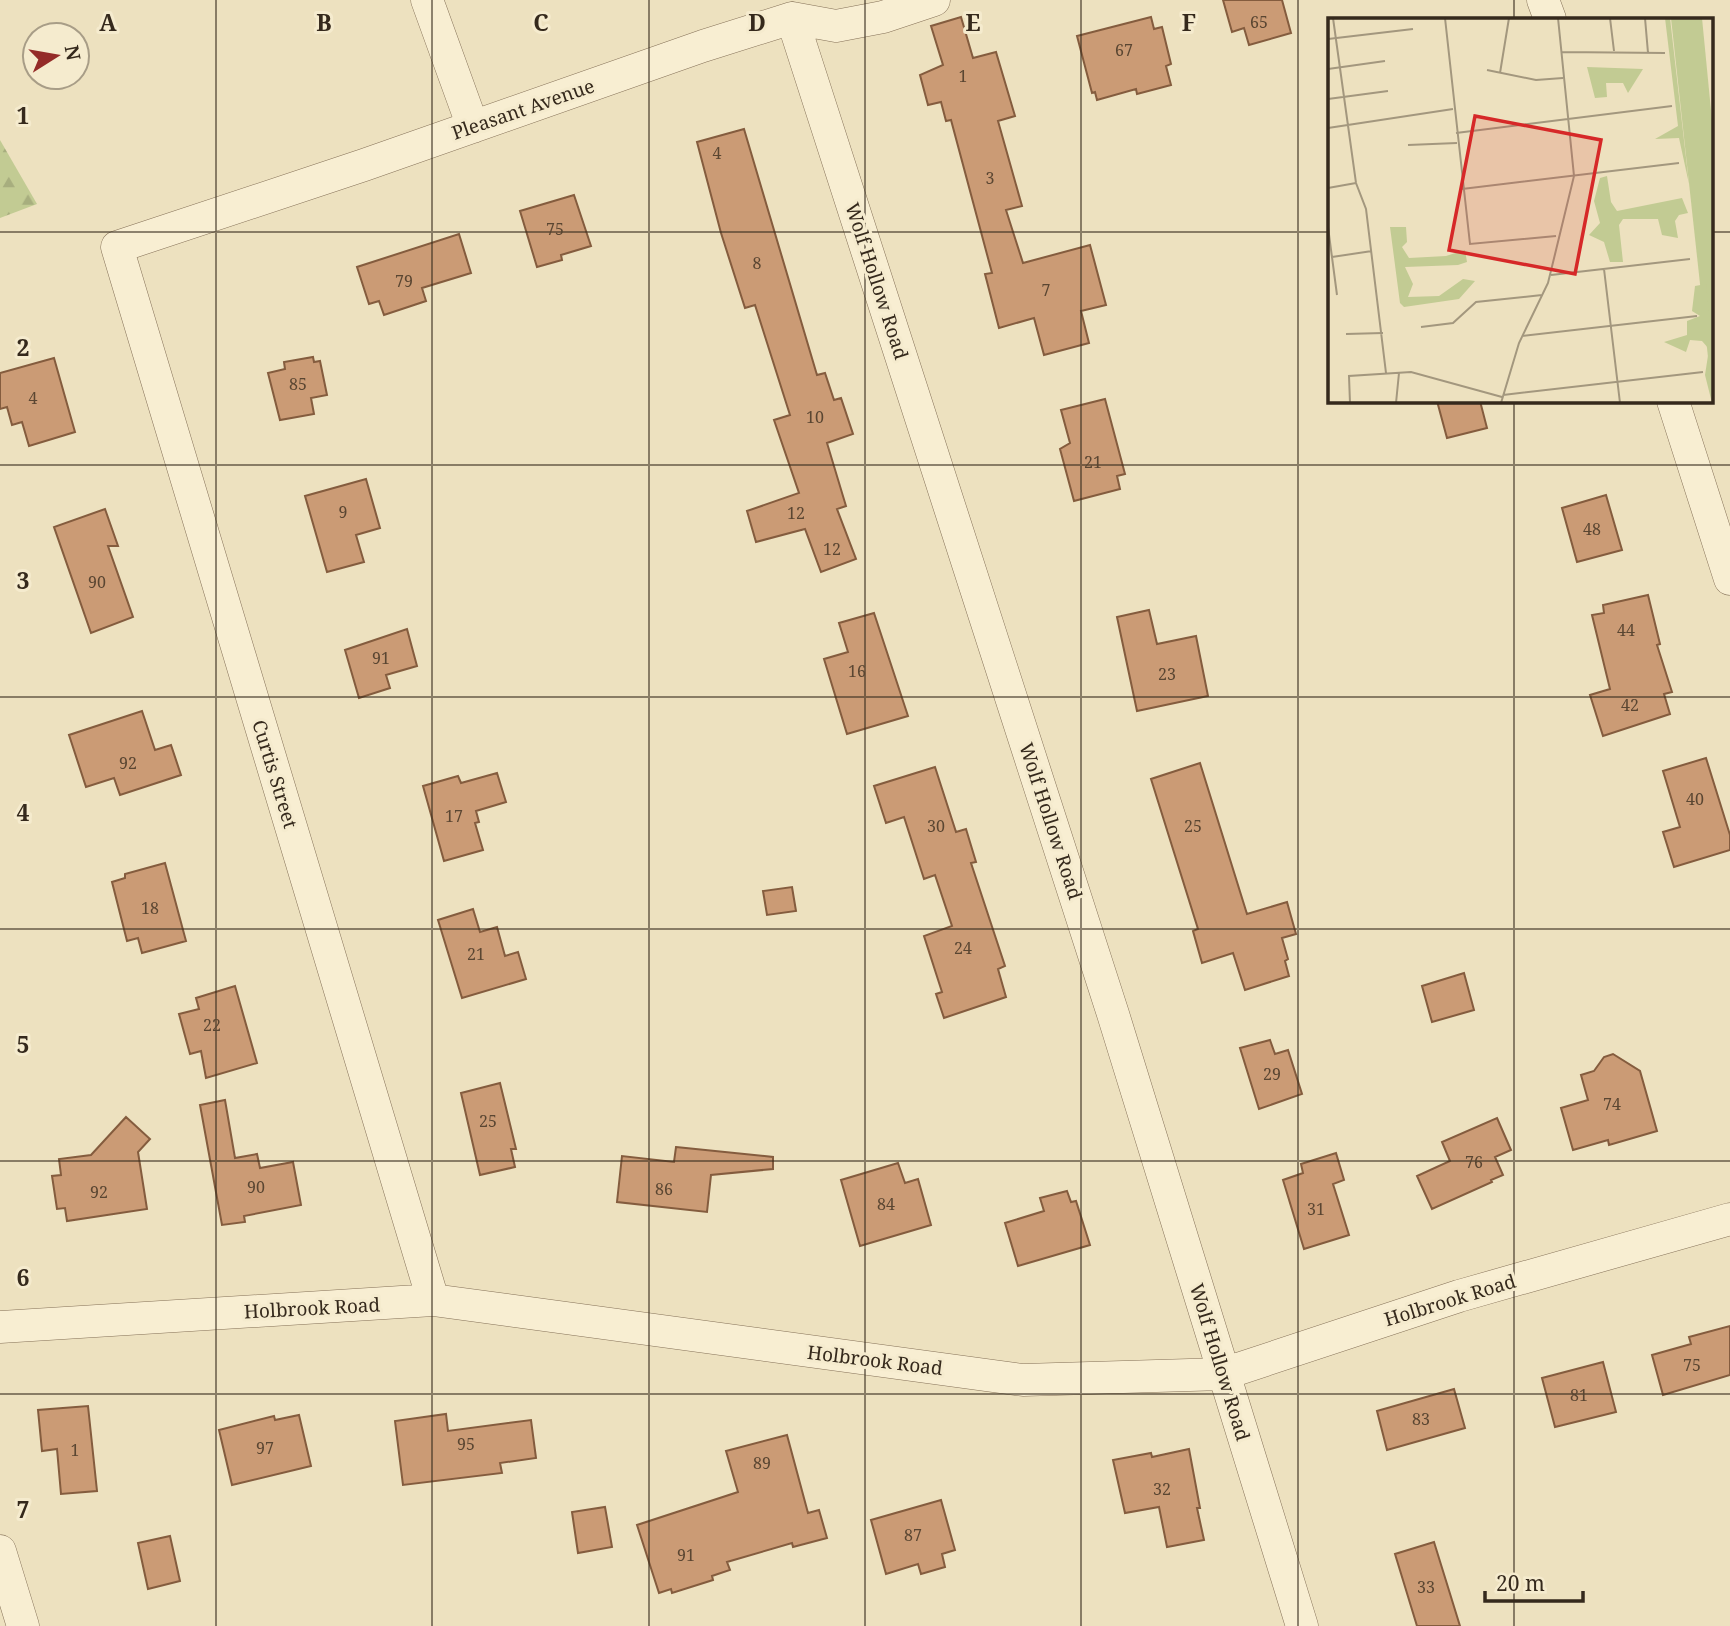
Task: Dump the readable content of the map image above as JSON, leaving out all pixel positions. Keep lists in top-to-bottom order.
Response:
{
  "streets": {
    "street": [
      "Pleasant Avenue",
      "Wolf Hollow Road",
      "Curtis Street",
      "Holbrook Road"
    ]
  },
  "crossings": [
    ["Pleasant Avenue", "Wolf Hollow Road"],
    ["Pleasant Avenue", "Curtis Street"],
    ["Wolf Hollow Road", "Holbrook Road"],
    ["Curtis Street", "Holbrook Road"]
  ],
  "house_numbers": [
    "65",
    "67",
    "1",
    "4",
    "3",
    "75",
    "8",
    "79",
    "7",
    "85",
    "4",
    "10",
    "21",
    "9",
    "12",
    "48",
    "12",
    "90",
    "44",
    "91",
    "16",
    "23",
    "42",
    "92",
    "40",
    "17",
    "30",
    "25",
    "18",
    "24",
    "21",
    "22",
    "29",
    "74",
    "25",
    "76",
    "90",
    "86",
    "92",
    "84",
    "31",
    "75",
    "81",
    "83",
    "95",
    "97",
    "1",
    "89",
    "32",
    "87",
    "91",
    "33"
  ],
  "scale_bar": "20 m",
  "north": "right",
  "grid": {
    "columns": [
      "A",
      "B",
      "C",
      "D",
      "E",
      "F"
    ],
    "rows": [
      "1",
      "2",
      "3",
      "4",
      "5",
      "6",
      "7"
    ]
  }
}
